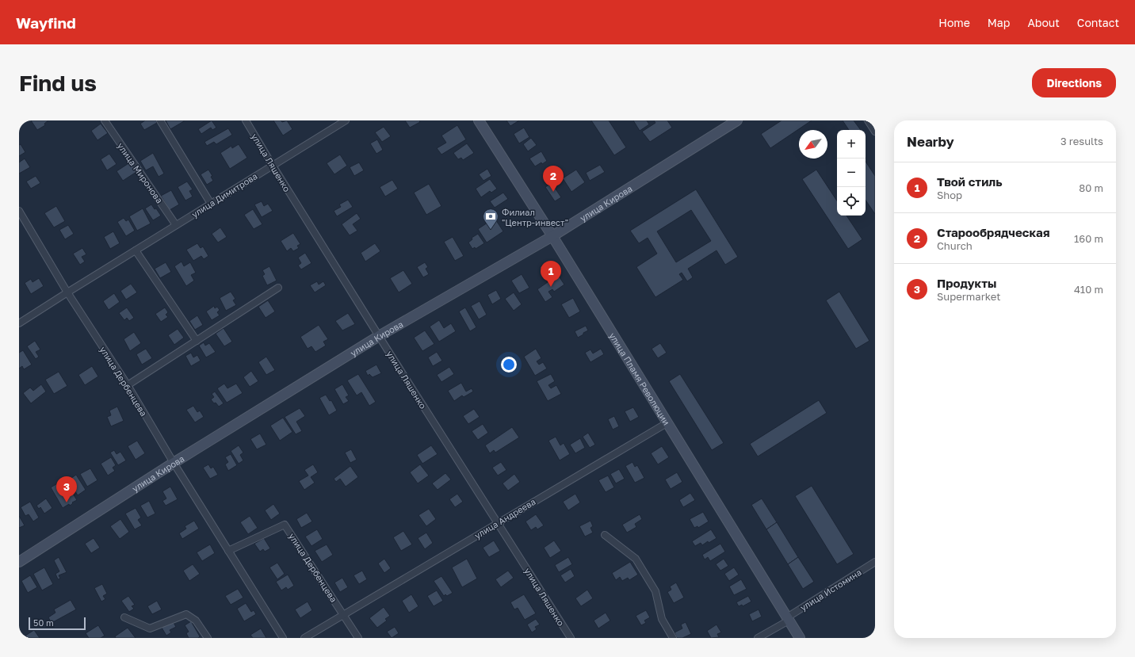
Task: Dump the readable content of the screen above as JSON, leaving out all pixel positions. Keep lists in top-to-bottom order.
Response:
{
  "streets": {
    "main road": ["улица Кирова", "улица Пламя Революции"],
    "street": [
      "улица Ляшенко",
      "улица Миронова",
      "улица Димитрова",
      "улица Дербенцева",
      "улица Андреева",
      "улица Истомина"
    ]
  },
  "crossings": [
    ["улица Ляшенко", "улица Димитрова"],
    ["улица Ляшенко", "улица Кирова"],
    ["улица Ляшенко", "улица Андреева"],
    ["улица Миронова", "улица Димитрова"],
    ["улица Димитрова", "улица Дербенцева"],
    ["улица Кирова", "улица Пламя Революции"],
    ["улица Кирова", "улица Дербенцева"],
    ["улица Пламя Революции", "улица Андреева"],
    ["улица Пламя Революции", "улица Истомина"],
    ["улица Дербенцева", "улица Андреева"]
  ],
  "places": {
    "bank": ["Филиал \"Центр-инвест\""]
  },
  "scale_bar": "50 m",
  "north": "bottom left",
  "page": {
    "header": "Wayfind",
    "nav": [
      "Home",
      "Map",
      "About",
      "Contact"
    ],
    "buttons": "Directions",
    "title": "Find us",
    "heading": ["Nearby", "3 results"],
    "map_buttons": ["+", "−"],
    "list": [
      {
        "mark": "1",
        "name": "Твой стиль",
        "note": "Shop",
        "value": "80 m"
      },
      {
        "mark": "2",
        "name": "Старообрядческая",
        "note": "Church",
        "value": "160 m"
      },
      {
        "mark": "3",
        "name": "Продукты",
        "note": "Supermarket",
        "value": "410 m"
      }
    ],
    "pins": ["2", "1", "3"],
    "scale": "50 m"
  }
}
